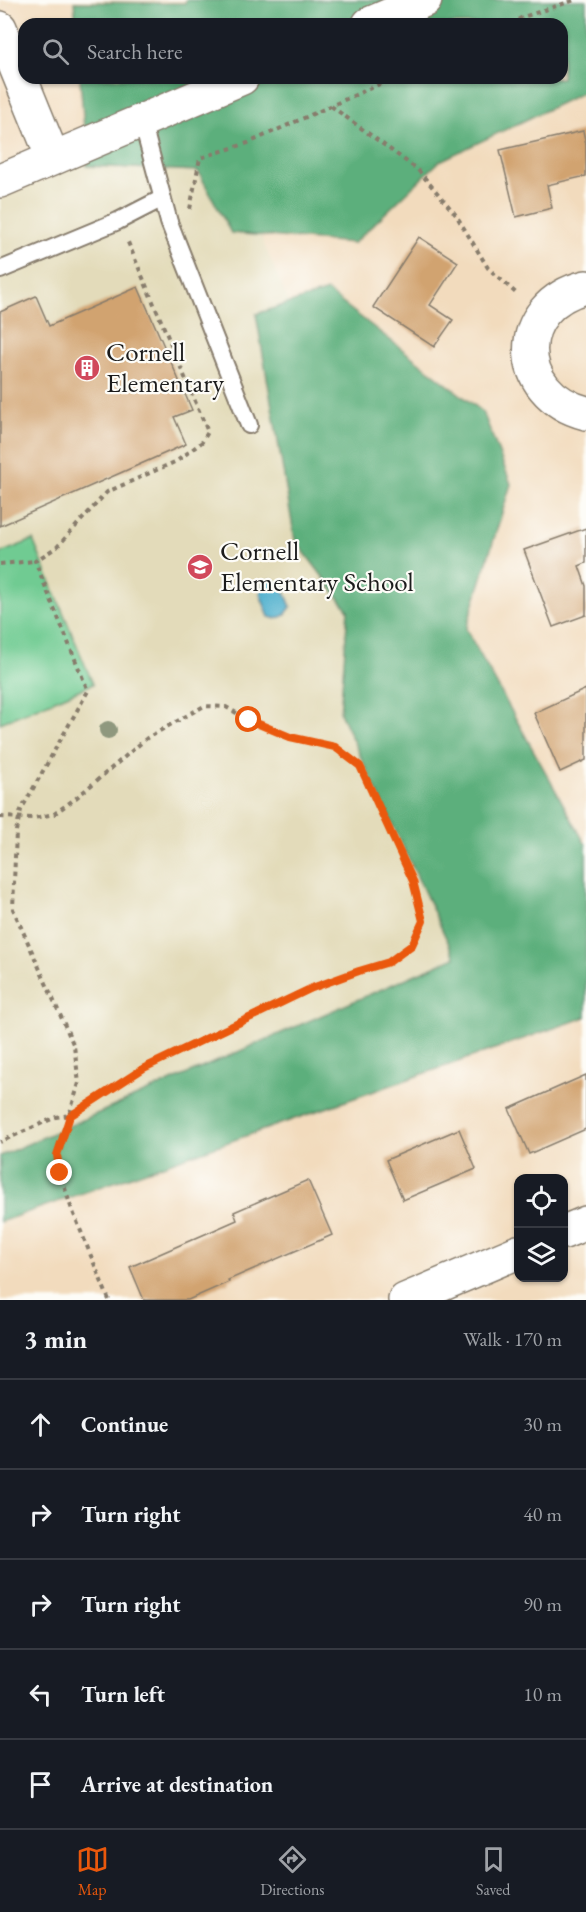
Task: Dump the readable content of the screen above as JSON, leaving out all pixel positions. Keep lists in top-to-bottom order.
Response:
{
  "places": {
    "building": ["Cornell Elementary"],
    "school or university": ["Cornell Elementary School"]
  },
  "page": {
    "search": "Search here",
    "heading": ["3 min", "Walk · 170 m"],
    "list": [
      ["Continue", "30 m"],
      ["Turn right", "40 m"],
      ["Turn right", "90 m"],
      ["Turn left", "10 m"],
      "Arrive at destination"
    ],
    "nav": ["Map", "Directions", "Saved"]
  }
}
